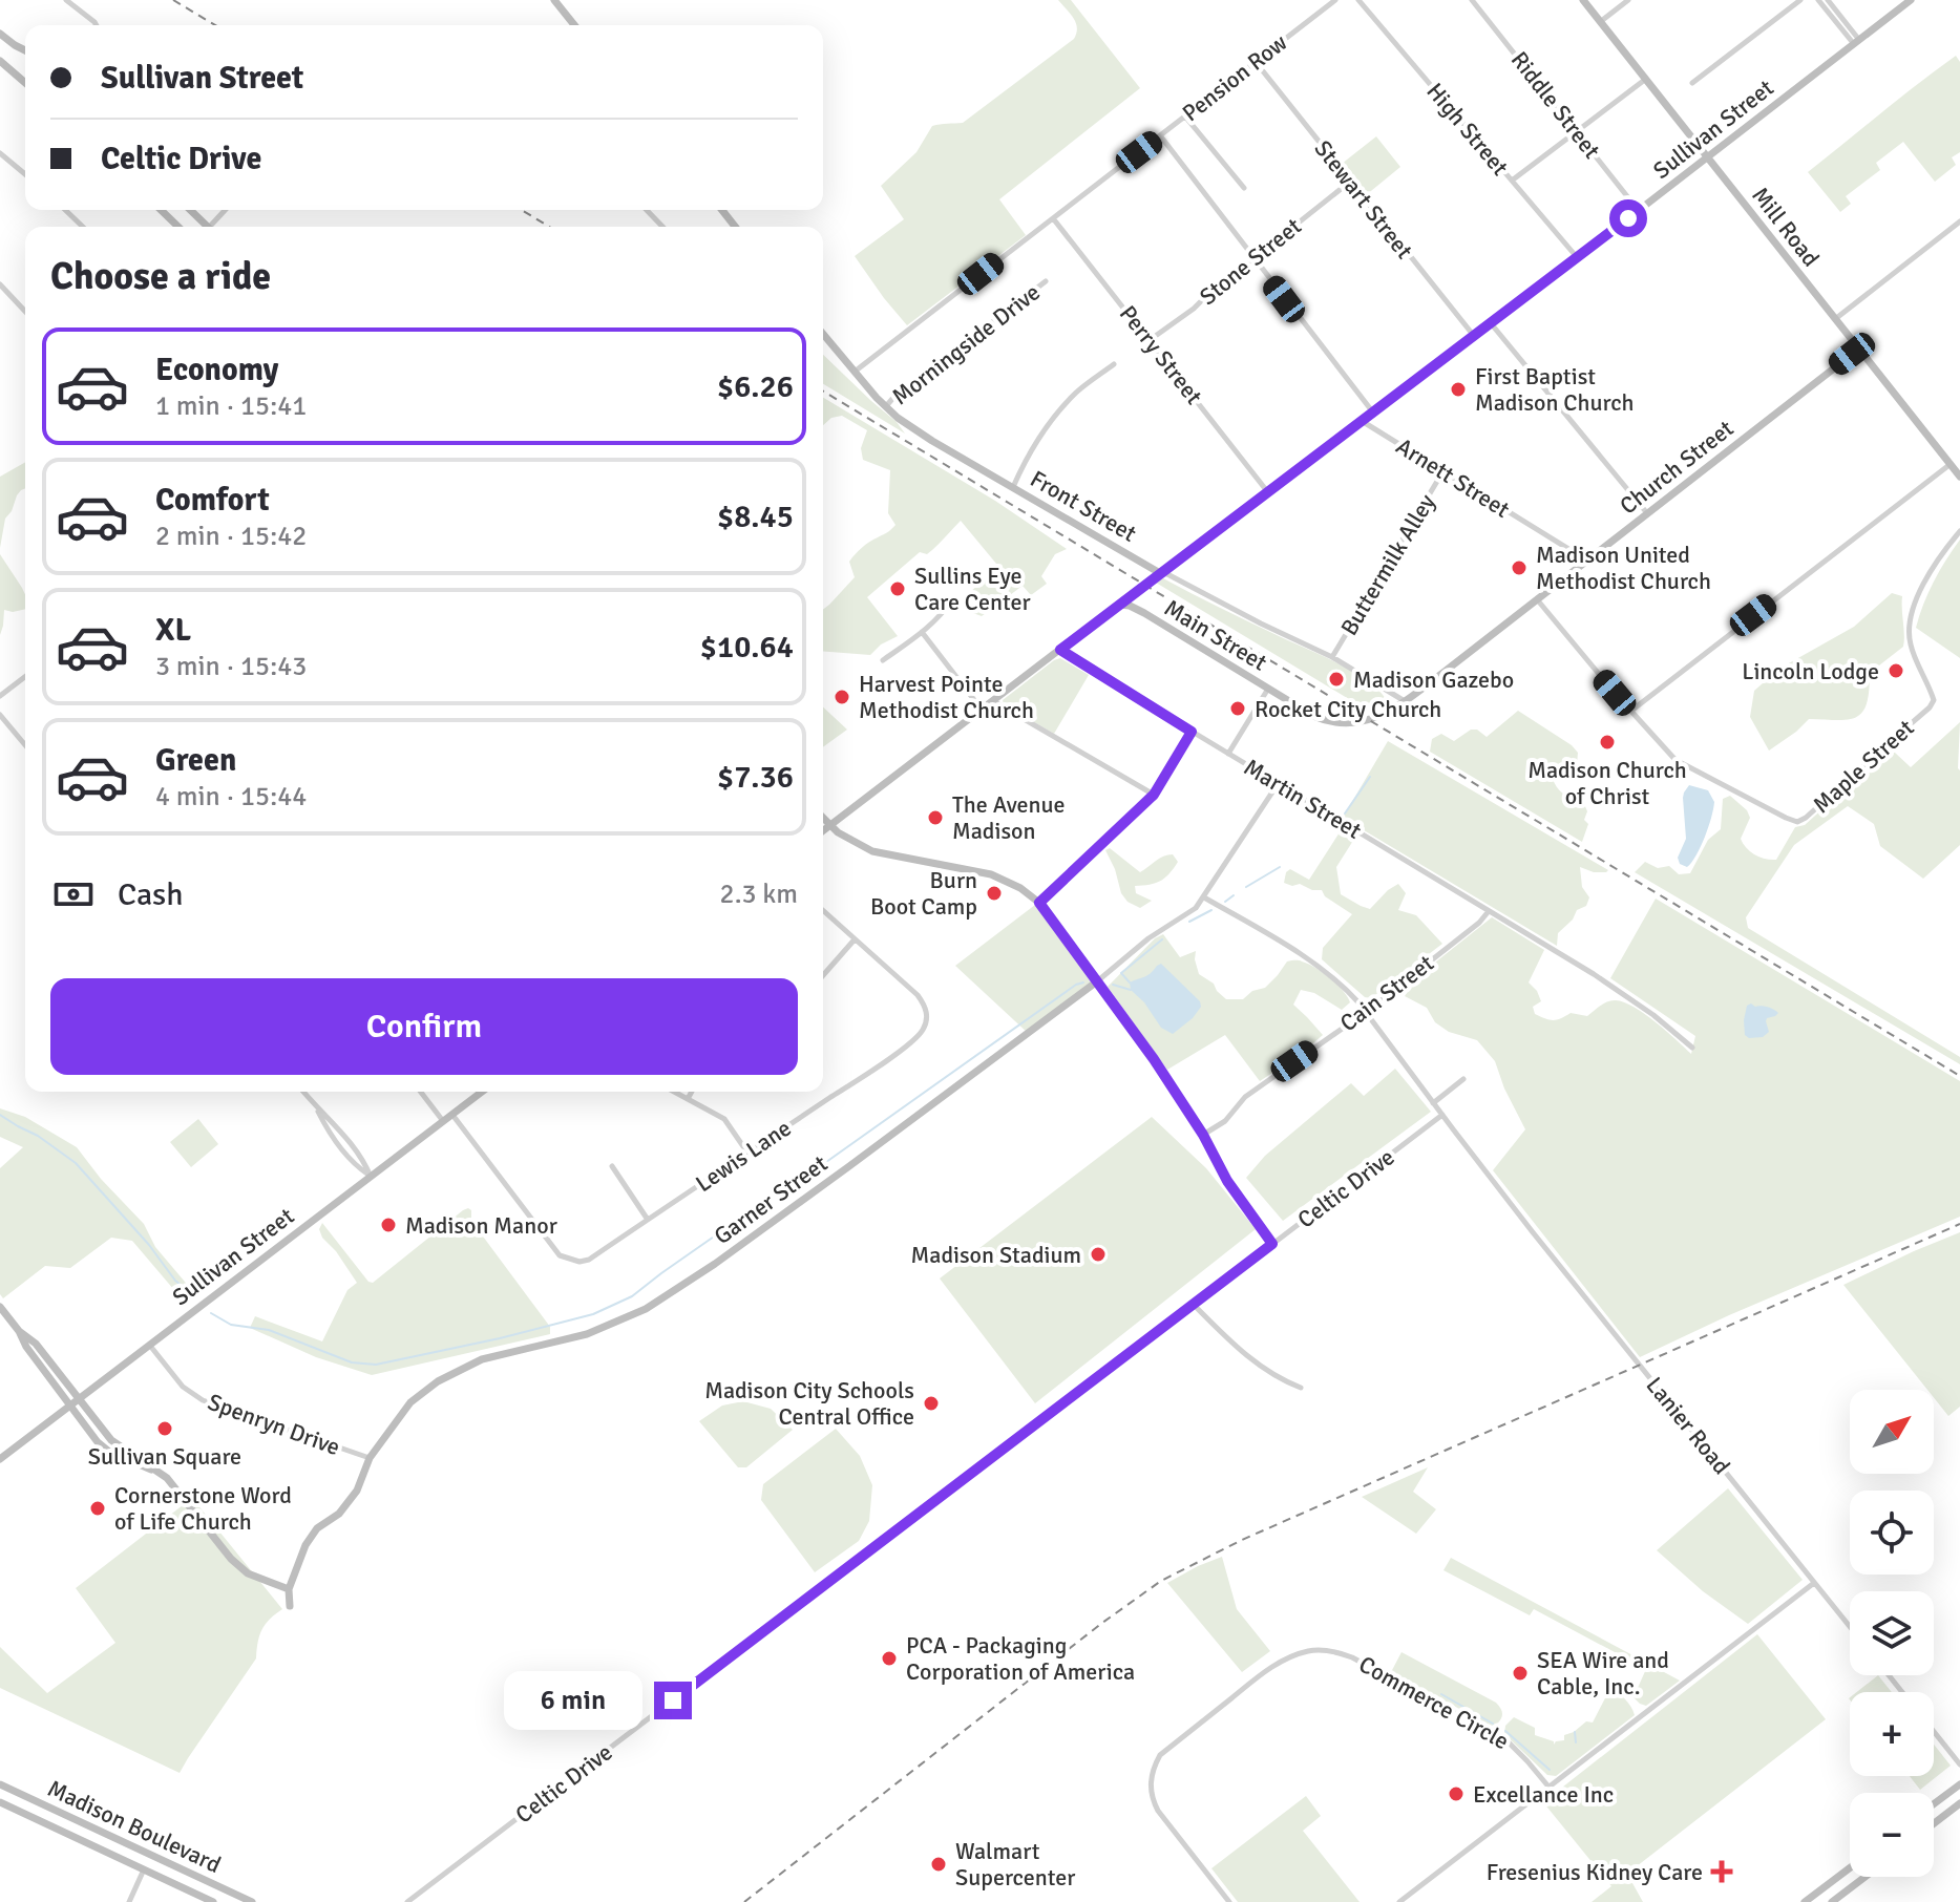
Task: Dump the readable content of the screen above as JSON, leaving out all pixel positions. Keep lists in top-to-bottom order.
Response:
{
  "streets": {
    "street": [
      "Pension Row",
      "Riddle Street",
      "High Street",
      "Sullivan Street",
      "Stewart Street",
      "Mill Road",
      "Stone Street",
      "Morningside Drive",
      "Perry Street",
      "Church Street",
      "Arnett Street",
      "Front Street",
      "Buttermilk Alley",
      "Main Street",
      "Maple Street",
      "Martin Street",
      "Cain Street",
      "Lewis Lane",
      "Celtic Drive",
      "Garner Street",
      "Spenryn Drive",
      "Lanier Road",
      "Commerce Circle",
      "Madison Boulevard"
    ]
  },
  "crossings": [
    ["Pension Row", "Stewart Street"],
    ["Pension Row", "Perry Street"],
    ["Pension Row", "Front Street"],
    ["Riddle Street", "Sullivan Street"],
    ["High Street", "Sullivan Street"],
    ["Sullivan Street", "Stewart Street"],
    ["Sullivan Street", "Mill Road"],
    ["Sullivan Street", "Perry Street"],
    ["Sullivan Street", "Arnett Street"],
    ["Sullivan Street", "Front Street"],
    ["Sullivan Street", "Main Street"],
    ["Sullivan Street", "Martin Street"],
    ["Sullivan Street", "Lewis Lane"],
    ["Sullivan Street", "Spenryn Drive"],
    ["Stewart Street", "Stone Street"],
    ["Mill Road", "Church Street"],
    ["Stone Street", "Perry Street"],
    ["Morningside Drive", "Front Street"],
    ["Church Street", "Arnett Street"],
    ["Church Street", "Front Street"],
    ["Church Street", "Main Street"],
    ["Church Street", "Maple Street"],
    ["Arnett Street", "Buttermilk Alley"],
    ["Front Street", "Buttermilk Alley"],
    ["Front Street", "Main Street"],
    ["Martin Street", "Cain Street"],
    ["Martin Street", "Garner Street"],
    ["Cain Street", "Lanier Road"],
    ["Celtic Drive", "Lanier Road"],
    ["Garner Street", "Spenryn Drive"],
    ["Garner Street", "Lanier Road"]
  ],
  "places": {
    "other": [
      "First Baptist Madison Church",
      "Madison United Methodist Church",
      "Sullins Eye Care Center",
      "Lincoln Lodge",
      "Madison Gazebo",
      "Harvest Pointe Methodist Church",
      "Rocket City Church",
      "Madison Church of Christ",
      "The Avenue Madison",
      "Burn Boot Camp",
      "Madison Manor",
      "Madison Stadium",
      "Madison City Schools Central Office",
      "Sullivan Square",
      "Cornerstone Word of Life Church",
      "PCA - Packaging Corporation of America",
      "SEA Wire and Cable, Inc.",
      "Excellance Inc",
      "Walmart Supercenter"
    ],
    "health": ["Fresenius Kidney Care"]
  },
  "north": "top right",
  "page": {
    "banner": ["Sullivan Street", "Celtic Drive"],
    "heading": "Choose a ride",
    "list": [
      {
        "name": "Economy",
        "note": "1 min · 15:41",
        "value": "$6.26"
      },
      {
        "name": "Comfort",
        "note": "2 min · 15:42",
        "value": "$8.45"
      },
      {
        "name": "XL",
        "note": "3 min · 15:43",
        "value": "$10.64"
      },
      {
        "name": "Green",
        "note": "4 min · 15:44",
        "value": "$7.36"
      }
    ],
    "pay": ["Cash", "2.3 km"],
    "buttons": "Confirm",
    "map_buttons": ["+", "−"],
    "bubble": "6 min"
  }
}
